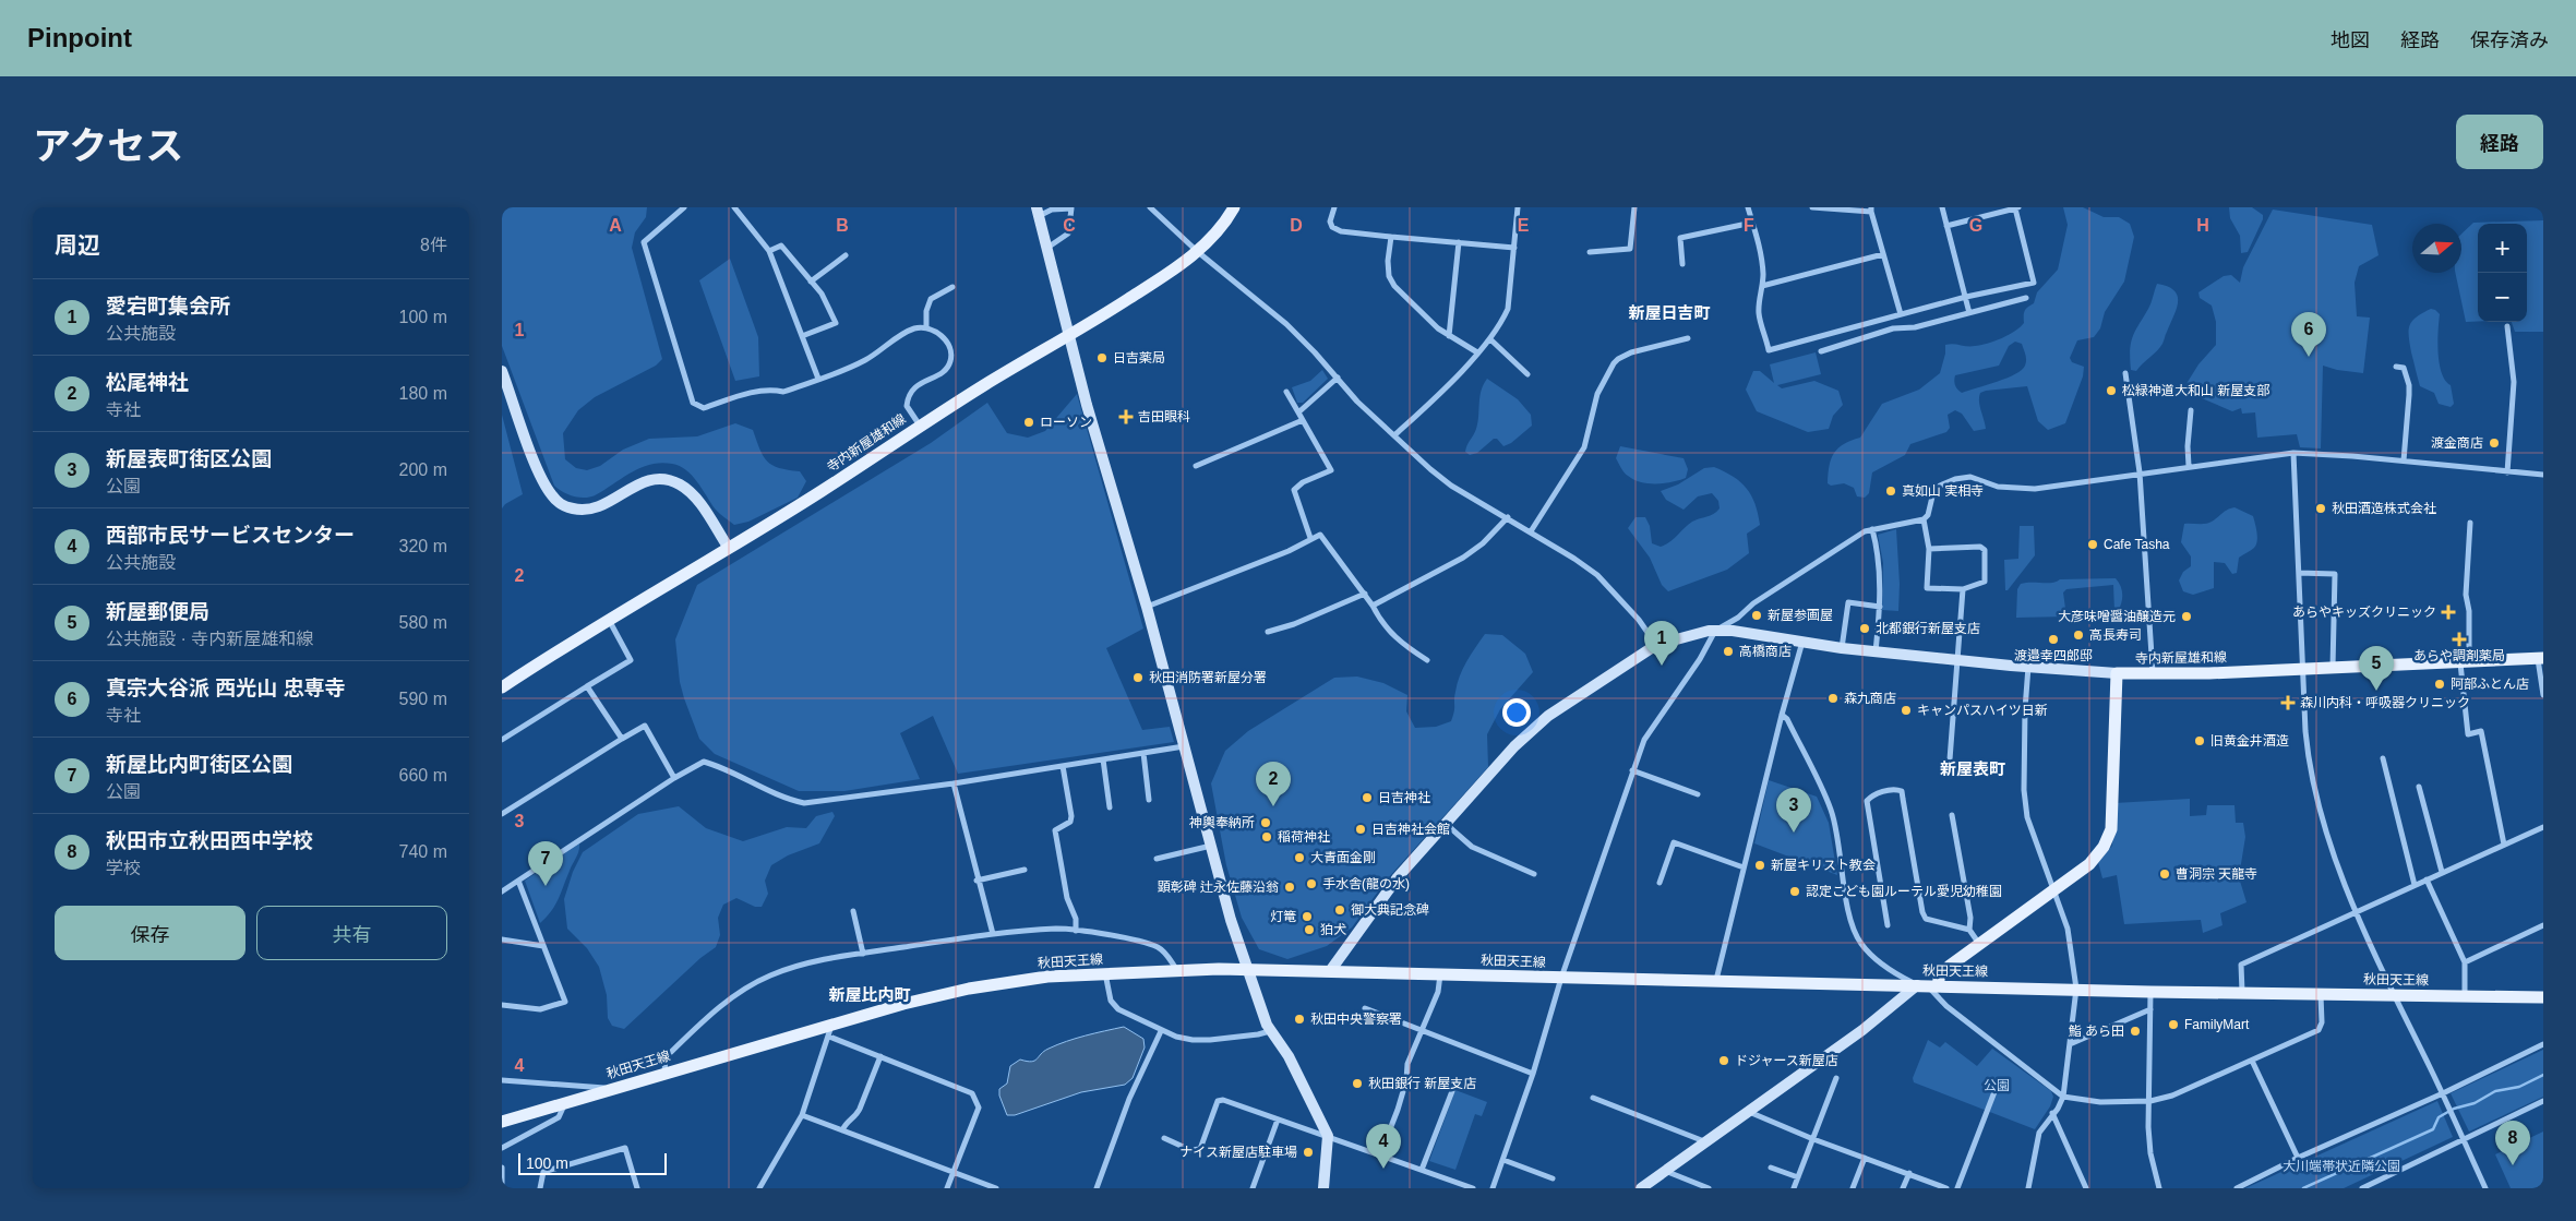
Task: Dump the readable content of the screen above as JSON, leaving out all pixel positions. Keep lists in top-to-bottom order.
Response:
{
  "streets": {
    "main road": ["寺内新屋雄和線", "秋田天王線"]
  },
  "crossings": [
    ["寺内新屋雄和線", "秋田天王線"]
  ],
  "districts": ["新屋日吉町", "新屋表町", "新屋比内町"],
  "parks": ["公園", "大川端帯状近隣公園"],
  "places": {
    "other": [
      "日吉薬局",
      "松緑神道大和山 新屋支部",
      "ローソン",
      "渡金商店",
      "真如山 実相寺",
      "秋田酒造株式会社",
      "Cafe Tasha",
      "新屋参画屋",
      "大彦味噌醤油醸造元",
      "北都銀行新屋支店",
      "高長寿司",
      "渡邉幸四郎邸",
      "高橋商店",
      "秋田消防署新屋分署",
      "阿部ふとん店",
      "森九商店",
      "キャンパスハイツ日新",
      "旧黄金井酒造",
      "日吉神社",
      "神輿奉納所",
      "日吉神社会館",
      "稲荷神社",
      "大青面金剛",
      "新屋キリスト教会",
      "曹洞宗 天龍寺",
      "手水舎(龍の水)",
      "顕彰碑 辻永佐藤沿翁",
      "認定こども園ルーテル愛児幼稚園",
      "御大典記念碑",
      "灯篭",
      "狛犬",
      "秋田中央警察署",
      "FamilyMart",
      "鮨 あら田",
      "ドジャース新屋店",
      "秋田銀行 新屋支店",
      "ナイス新屋店駐車場"
    ],
    "health": [
      "吉田眼科",
      "あらやキッズクリニック",
      "あらや調剤薬局",
      "森川内科・呼吸器クリニック"
    ]
  },
  "scale_bar": "100 m",
  "north": "right",
  "page": {
    "header": "Pinpoint",
    "nav": ["地図", "経路", "保存済み"],
    "title": "アクセス",
    "buttons": [
      "経路",
      ["保存", "共有"]
    ],
    "heading": ["周辺", "8件"],
    "map_buttons": ["+", "−"],
    "list": [
      {
        "mark": "1",
        "name": "愛宕町集会所",
        "note": "公共施設",
        "value": "100 m"
      },
      {
        "mark": "2",
        "name": "松尾神社",
        "note": "寺社",
        "value": "180 m"
      },
      {
        "mark": "3",
        "name": "新屋表町街区公園",
        "note": "公園",
        "value": "200 m"
      },
      {
        "mark": "4",
        "name": "西部市民サービスセンター",
        "note": "公共施設",
        "value": "320 m"
      },
      {
        "mark": "5",
        "name": "新屋郵便局",
        "note": "公共施設 · 寺内新屋雄和線",
        "value": "580 m"
      },
      {
        "mark": "6",
        "name": "真宗大谷派 西光山 忠専寺",
        "note": "寺社",
        "value": "590 m"
      },
      {
        "mark": "7",
        "name": "新屋比内町街区公園",
        "note": "公園",
        "value": "660 m"
      },
      {
        "mark": "8",
        "name": "秋田市立秋田西中学校",
        "note": "学校",
        "value": "740 m"
      }
    ],
    "pins": [
      "6",
      "1",
      "5",
      "2",
      "3",
      "7",
      "8",
      "4"
    ],
    "scale": "100 m"
  },
  "grid": {
    "columns": [
      "A",
      "B",
      "C",
      "D",
      "E",
      "F",
      "G",
      "H"
    ],
    "rows": [
      "1",
      "2",
      "3",
      "4"
    ]
  }
}
